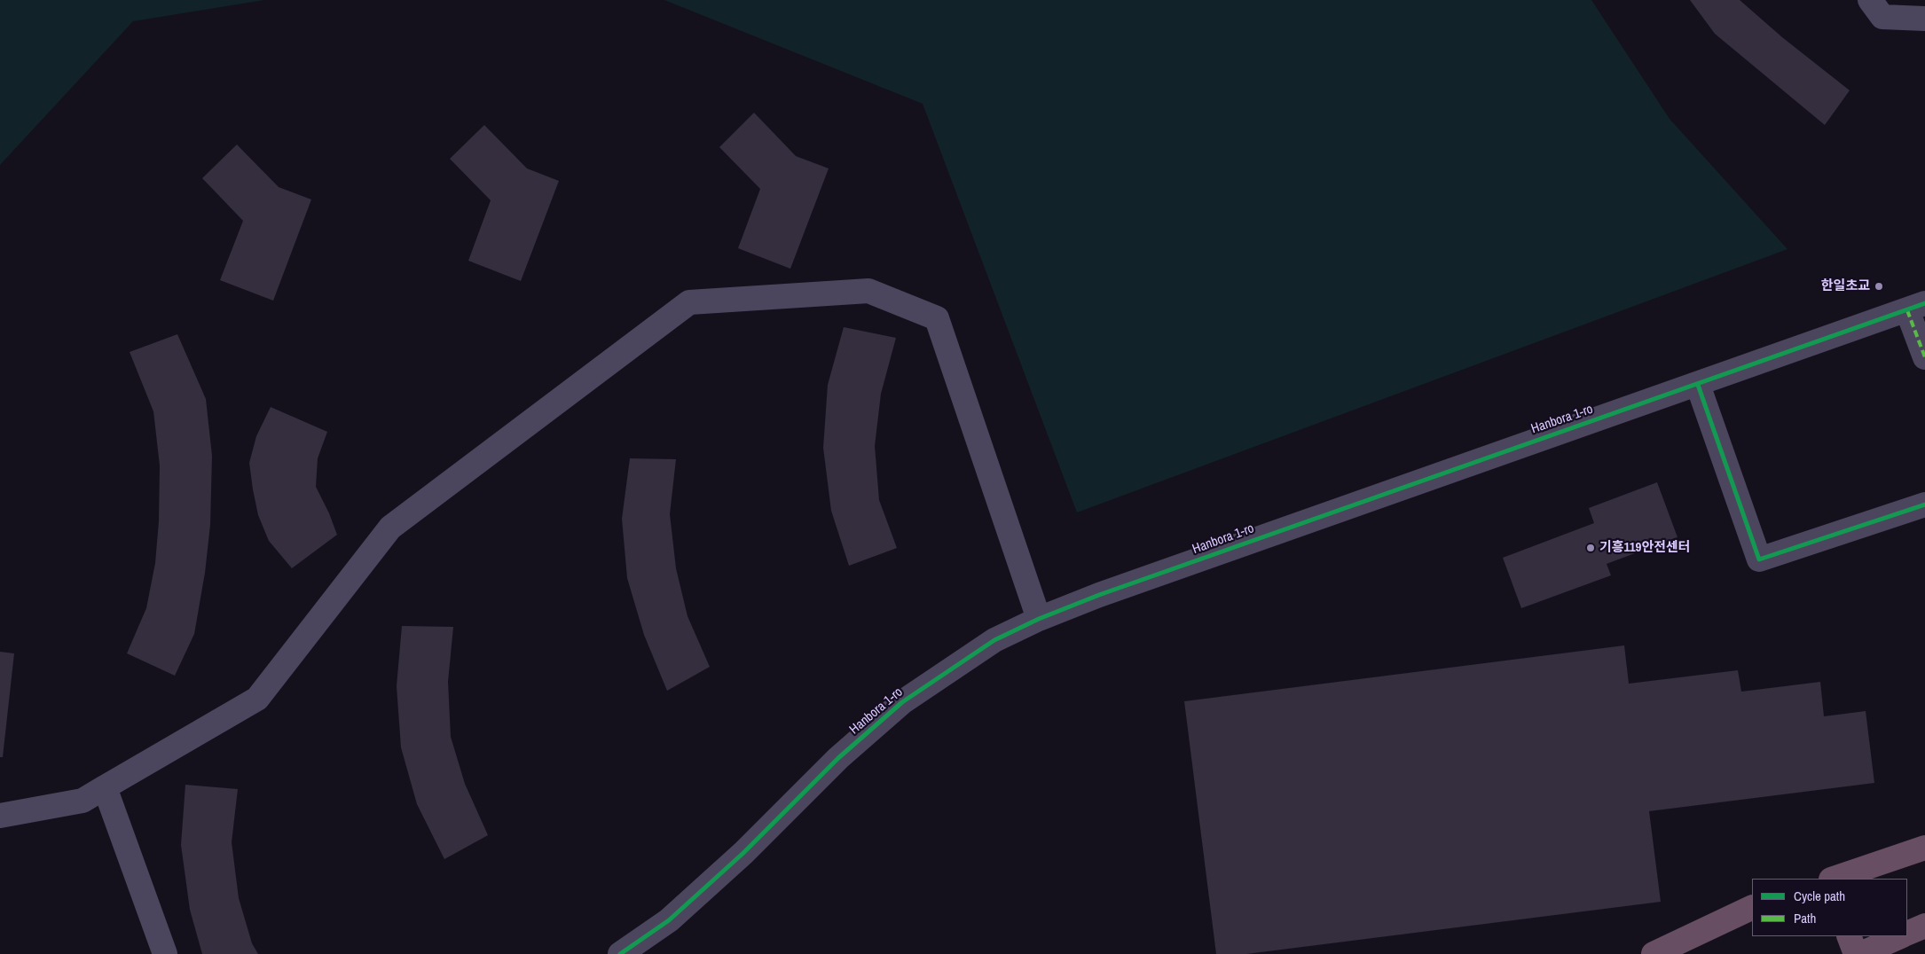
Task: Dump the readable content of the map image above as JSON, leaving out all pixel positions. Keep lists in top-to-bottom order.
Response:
{
  "streets": {
    "street": ["Hanbora 1-ro"]
  },
  "places": ["한일초교", "기흥119안전센터"],
  "legend": ["Cycle path", "Path"]
}
